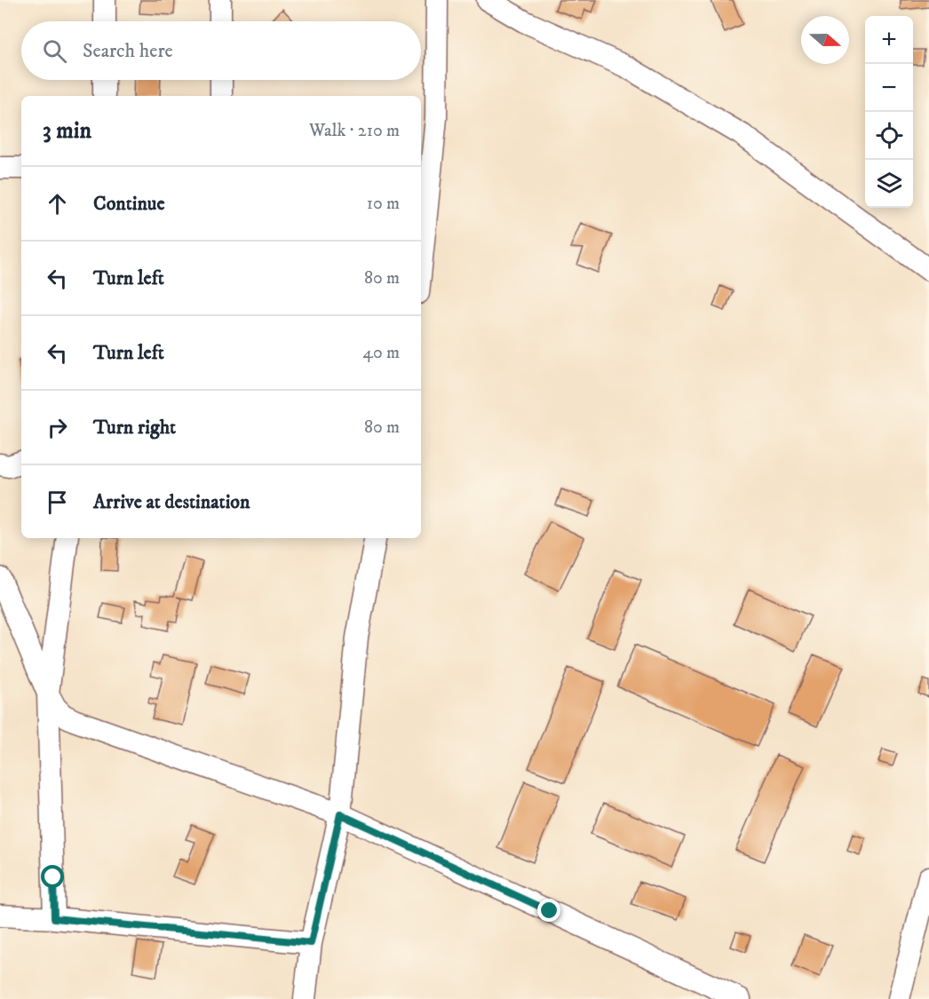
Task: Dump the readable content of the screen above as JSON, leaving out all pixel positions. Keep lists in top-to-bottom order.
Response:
{
  "north": "right",
  "page": {
    "map_buttons": ["+", "−"],
    "search": "Search here",
    "heading": ["3 min", "Walk · 210 m"],
    "list": [
      ["Continue", "10 m"],
      ["Turn left", "80 m"],
      ["Turn left", "40 m"],
      ["Turn right", "80 m"],
      "Arrive at destination"
    ]
  }
}
